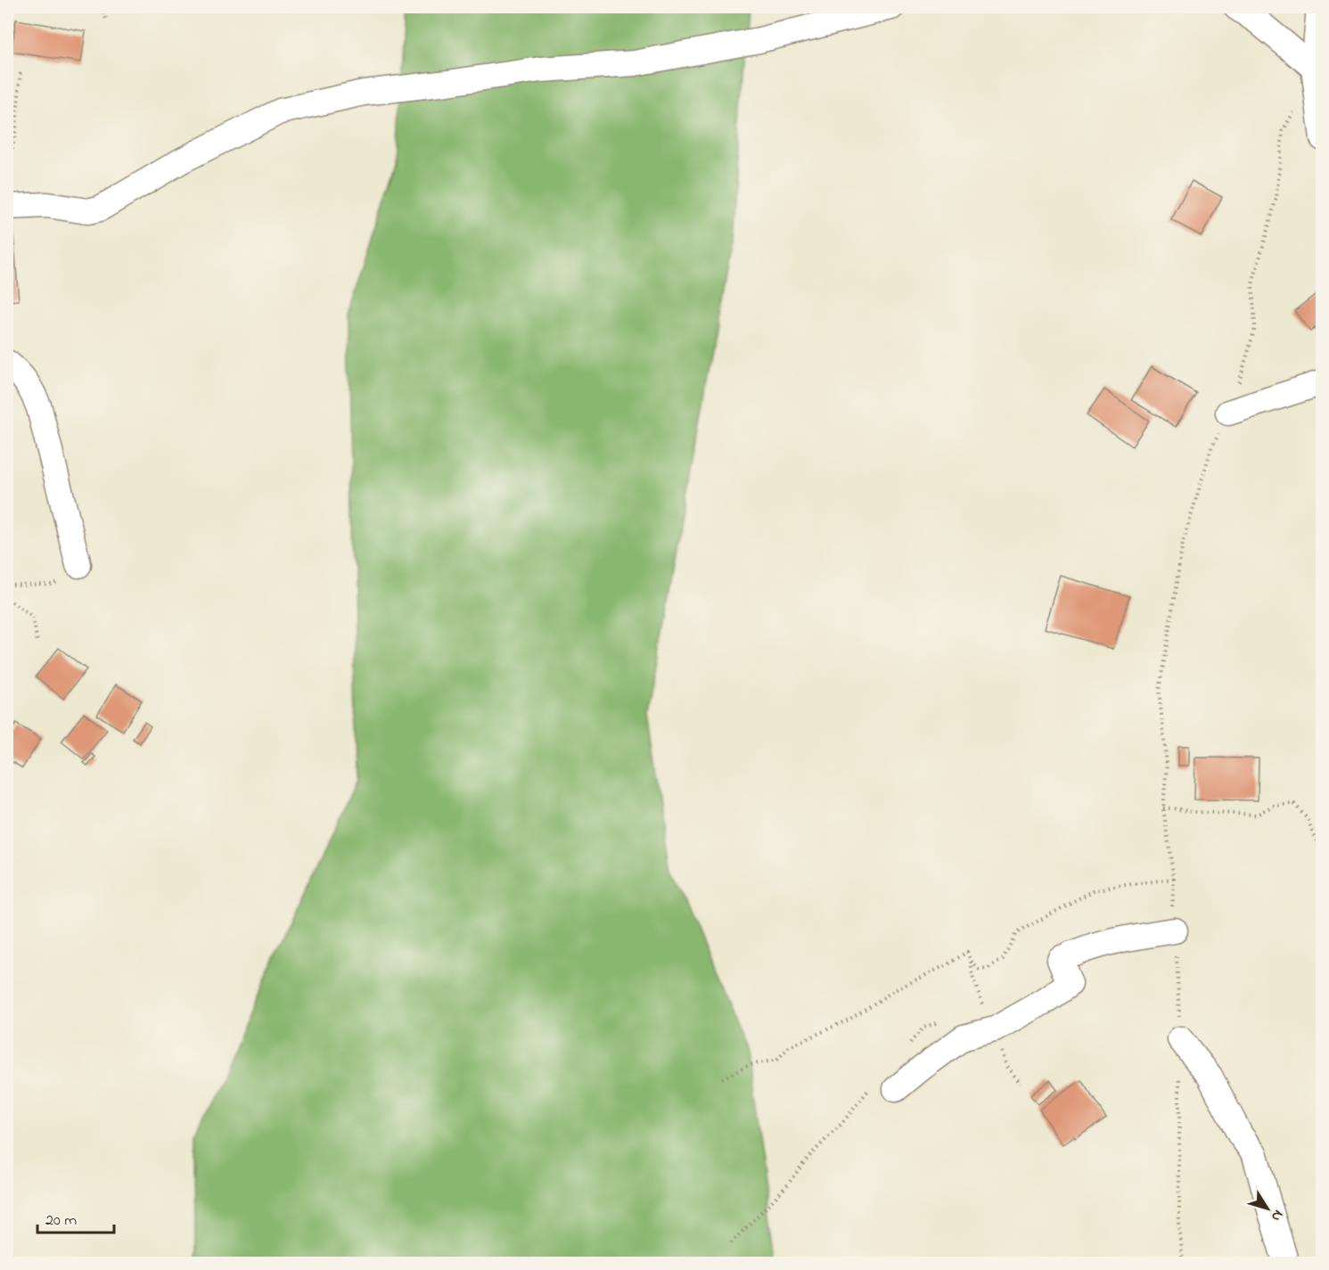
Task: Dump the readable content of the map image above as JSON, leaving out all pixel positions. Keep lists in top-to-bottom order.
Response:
{
  "scale_bar": "20 m",
  "north": "bottom right"
}
